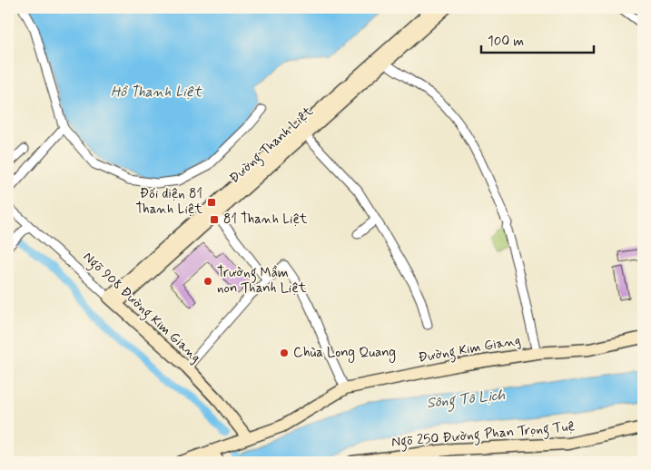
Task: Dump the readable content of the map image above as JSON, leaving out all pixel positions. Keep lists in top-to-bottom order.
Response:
{
  "streets": {
    "street": [
      "Đường Thanh Liệt",
      "Ngõ 908 Đường Kim Giang",
      "Đường Kim Giang",
      "Ngõ 250 Đường Phan Trọng Tuệ"
    ]
  },
  "crossings": [
    ["Đường Thanh Liệt", "Ngõ 908 Đường Kim Giang"],
    ["Ngõ 908 Đường Kim Giang", "Đường Kim Giang"]
  ],
  "water": ["Hồ Thanh Liệt", "Sông Tô Lịch"],
  "places": {
    "transit": ["Đối diện 81 Thanh Liệt", "81 Thanh Liệt"],
    "other": ["Trường Mầm non Thanh Liệt", "Chùa Long Quang"]
  },
  "scale_bar": "100 m"
}
